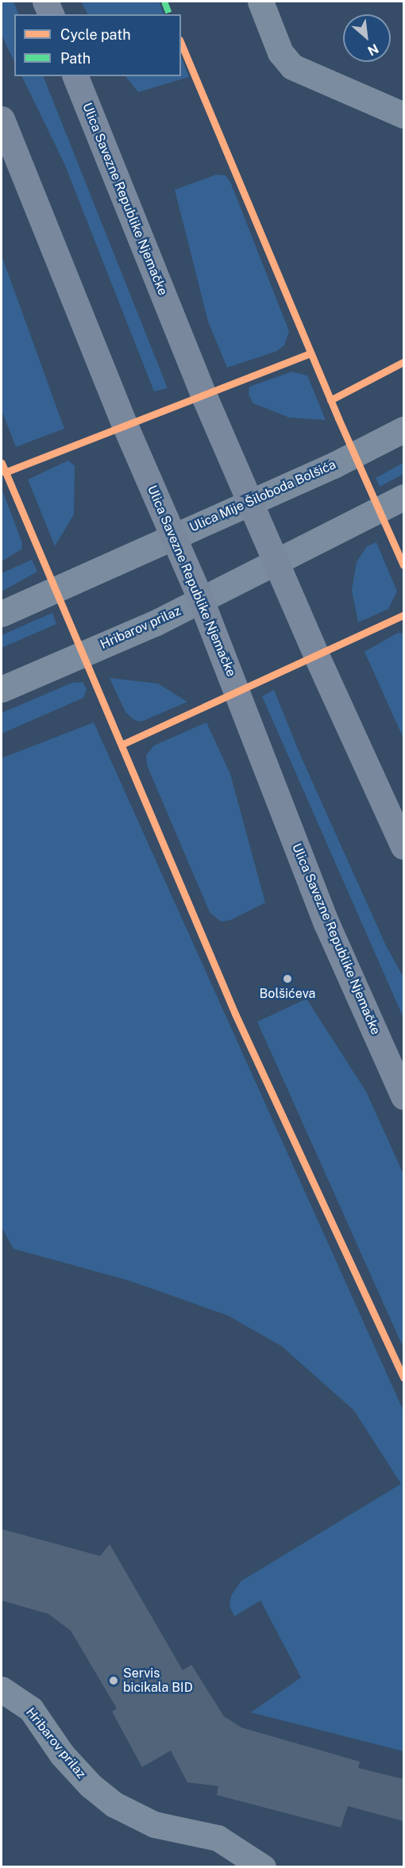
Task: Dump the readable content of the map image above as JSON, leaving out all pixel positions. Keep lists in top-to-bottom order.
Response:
{
  "streets": {
    "main road": ["Ulica Savezne Republike Njemačke"],
    "street": ["Ulica Mije Šiloboda Bolšića", "Hribarov prilaz"]
  },
  "crossings": [
    ["Ulica Savezne Republike Njemačke", "Ulica Mije Šiloboda Bolšića"],
    ["Ulica Savezne Republike Njemačke", "Hribarov prilaz"]
  ],
  "places": ["Bolšićeva", "Servis bicikala BID"],
  "legend": ["Cycle path", "Path"],
  "north": "bottom right"
}
